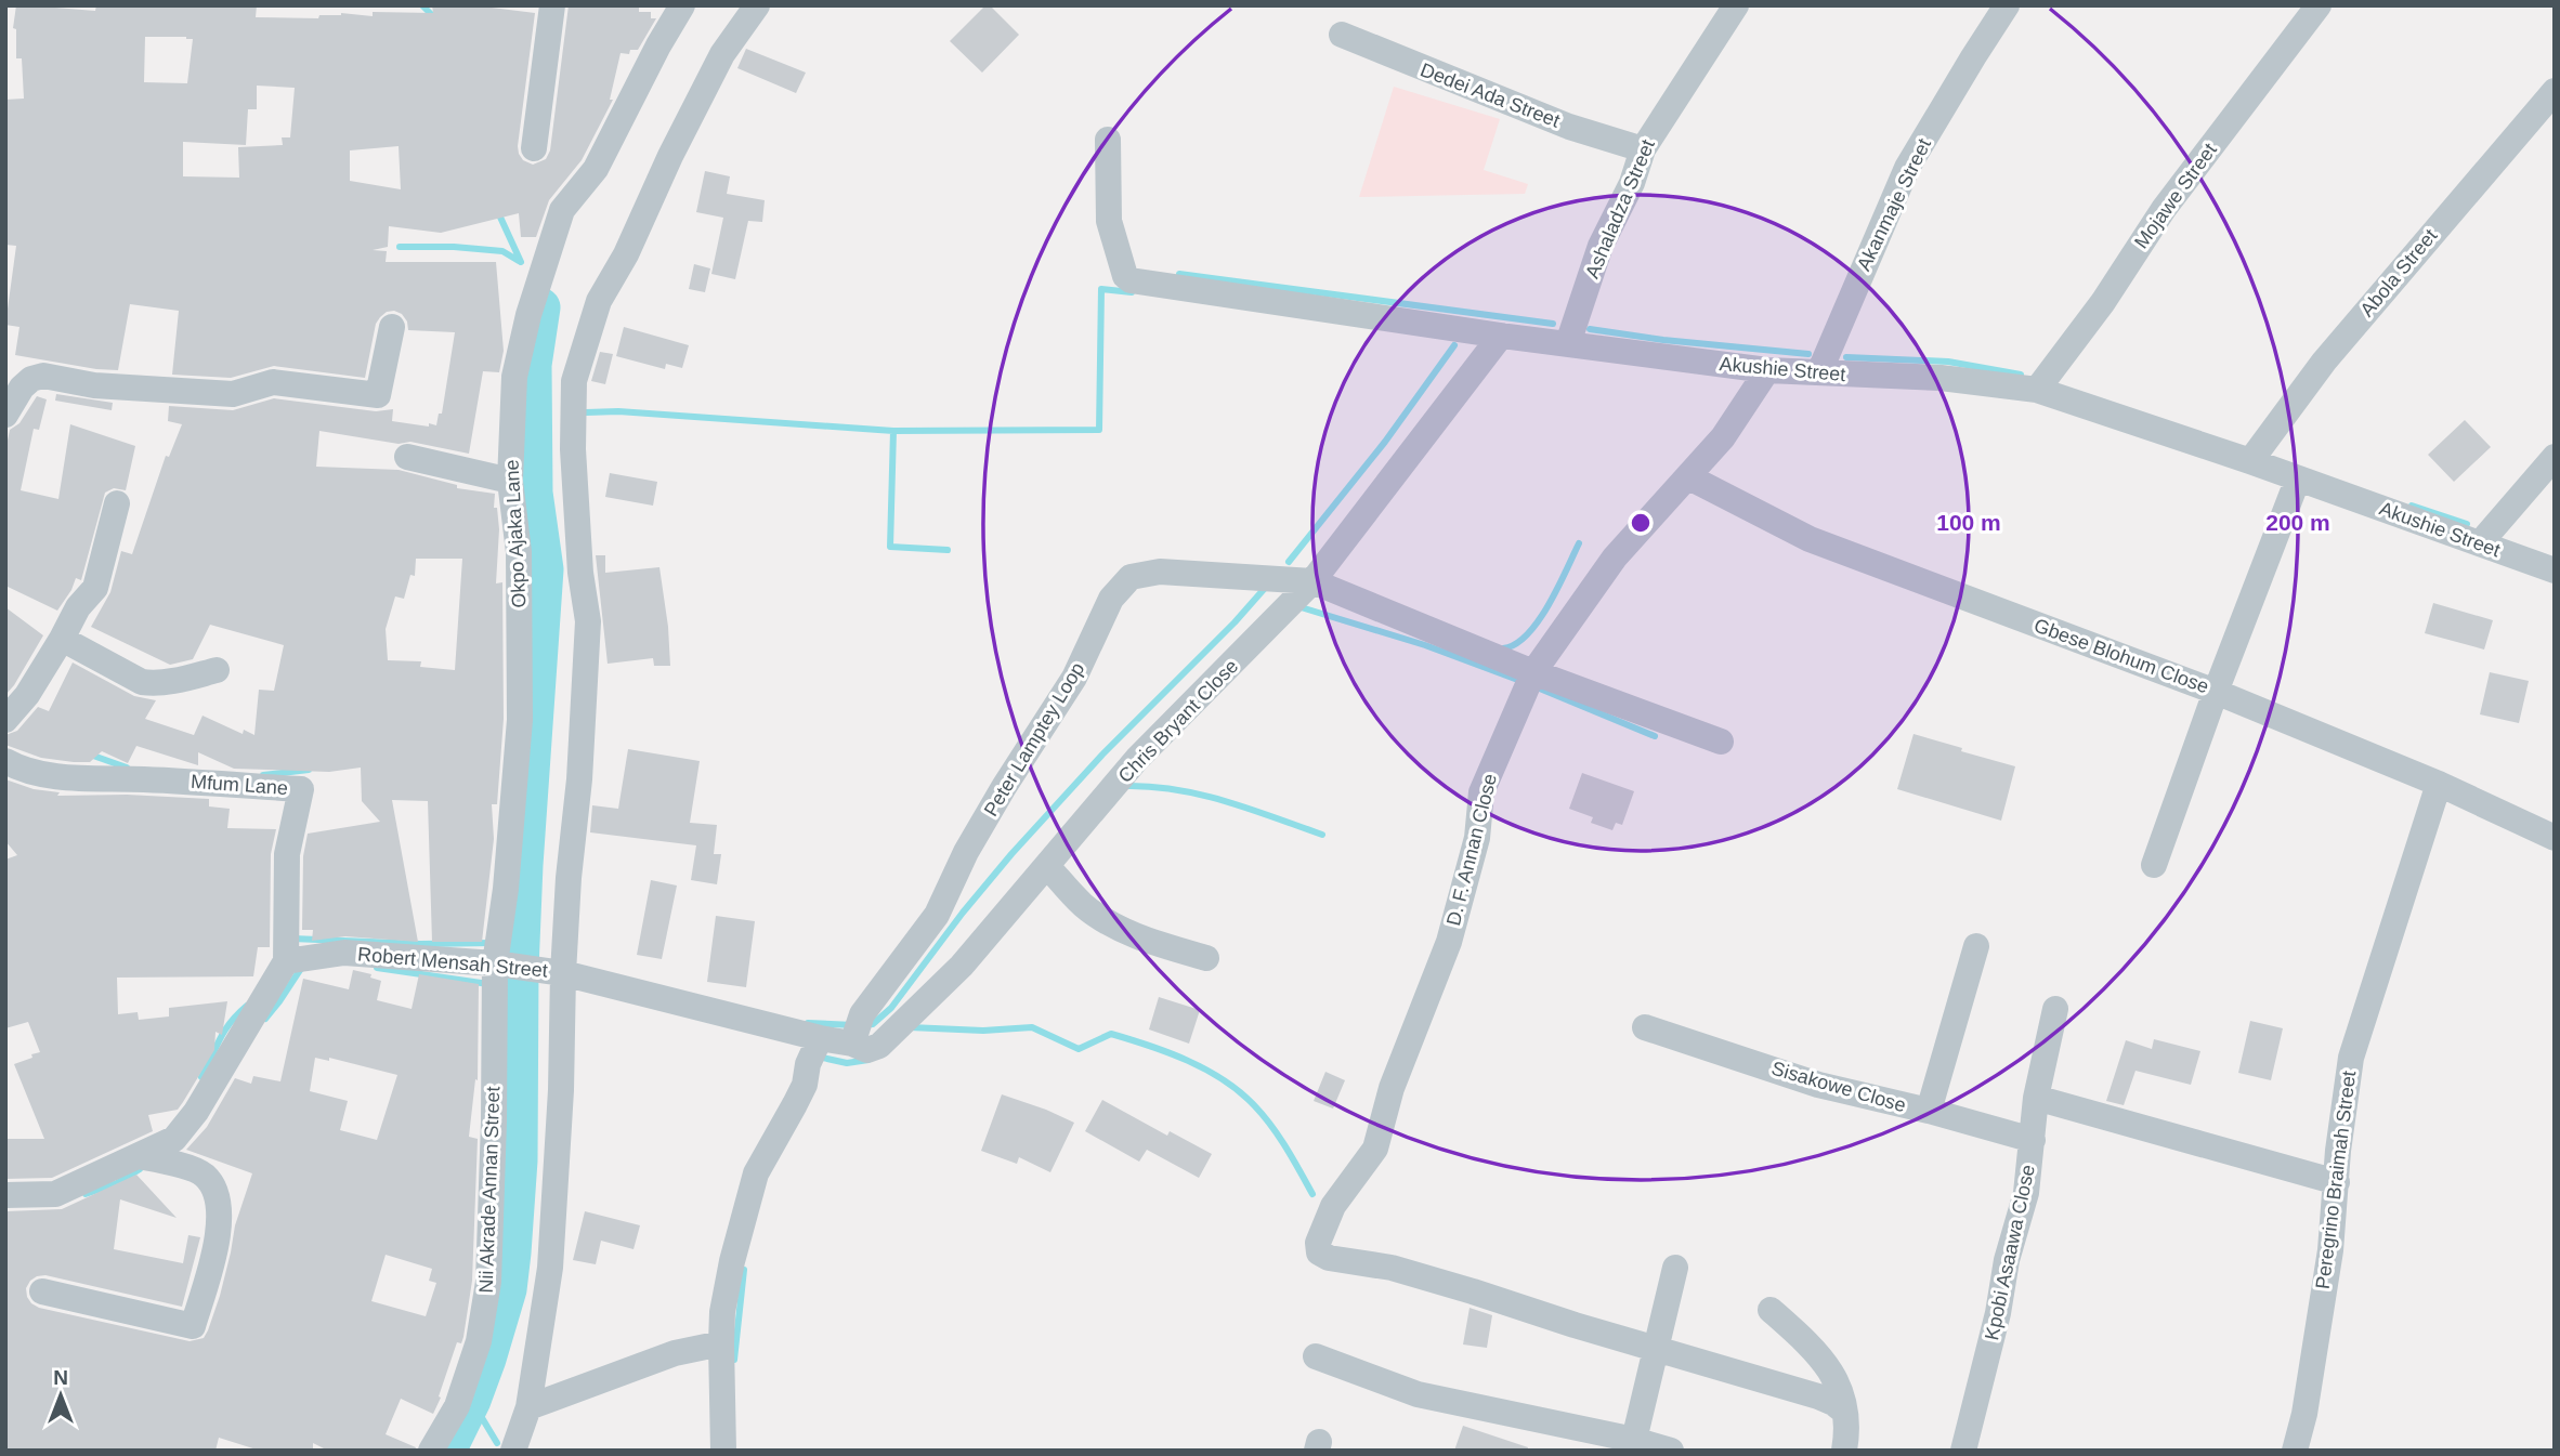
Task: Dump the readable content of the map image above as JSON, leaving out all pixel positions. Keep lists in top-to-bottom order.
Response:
{
  "streets": {
    "street": [
      "Dedei Ada Street",
      "Mojawe Street",
      "Akanmaje Street",
      "Ashaladza Street",
      "Abola Street",
      "Akushie Street",
      "Okpo Ajaka Lane",
      "Gbese Blohum Close",
      "Chris Bryant Close",
      "Peter Lamptey Loop",
      "Mfum Lane",
      "D. F. Annan Close",
      "Robert Mensah Street",
      "Sisakowe Close",
      "Peregrino Braimah Street",
      "Nii Akrade Annan Street",
      "Kpobi Asaawa Close"
    ]
  },
  "crossings": [
    ["Dedei Ada Street", "Ashaladza Street"],
    ["Mojawe Street", "Akushie Street"],
    ["Akanmaje Street", "Akushie Street"],
    ["Ashaladza Street", "Akushie Street"],
    ["Abola Street", "Akushie Street"],
    ["Akushie Street", "Chris Bryant Close"],
    ["Akushie Street", "D. F. Annan Close"],
    ["Okpo Ajaka Lane", "Robert Mensah Street"],
    ["Okpo Ajaka Lane", "Nii Akrade Annan Street"],
    ["Gbese Blohum Close", "D. F. Annan Close"],
    ["Gbese Blohum Close", "Peregrino Braimah Street"],
    ["Chris Bryant Close", "Peter Lamptey Loop"],
    ["Chris Bryant Close", "Robert Mensah Street"],
    ["Peter Lamptey Loop", "D. F. Annan Close"],
    ["Mfum Lane", "Robert Mensah Street"],
    ["Robert Mensah Street", "Nii Akrade Annan Street"],
    ["Sisakowe Close", "Kpobi Asaawa Close"]
  ],
  "north": "top",
  "rings": ["100 m", "200 m"]
}
